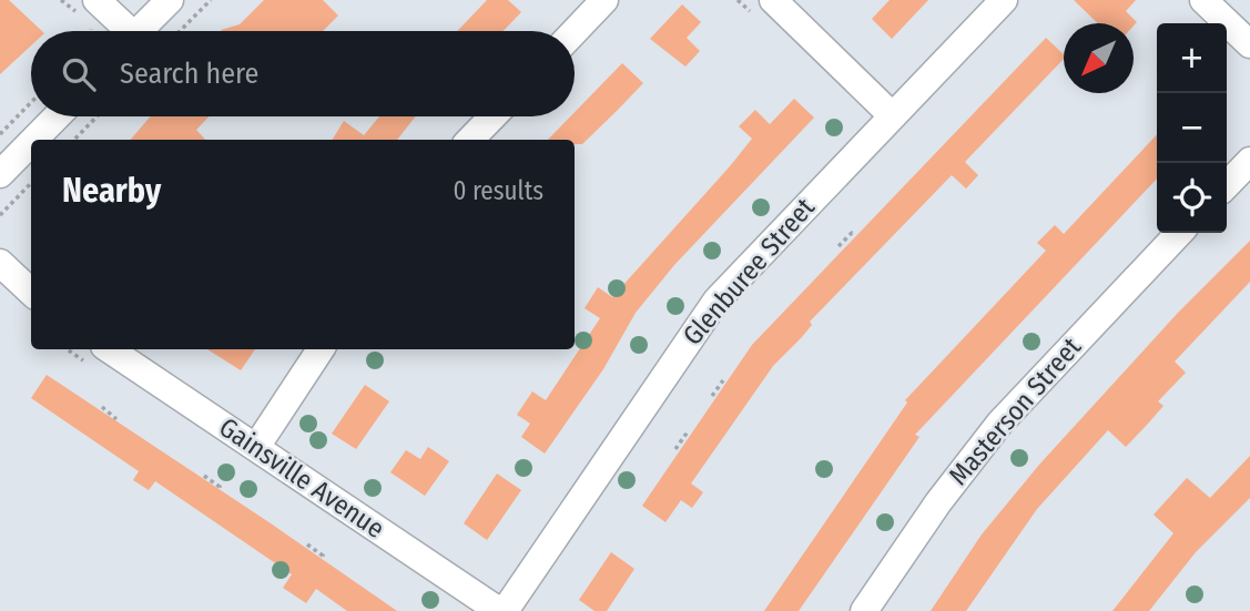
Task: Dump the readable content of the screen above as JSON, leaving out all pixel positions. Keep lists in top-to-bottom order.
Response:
{
  "streets": {
    "street": ["Glenburee Street", "Masterson Street", "Gainsville Avenue"]
  },
  "north": "bottom left",
  "page": {
    "map_buttons": ["+", "−"],
    "search": "Search here",
    "heading": ["Nearby", "0 results"]
  }
}
